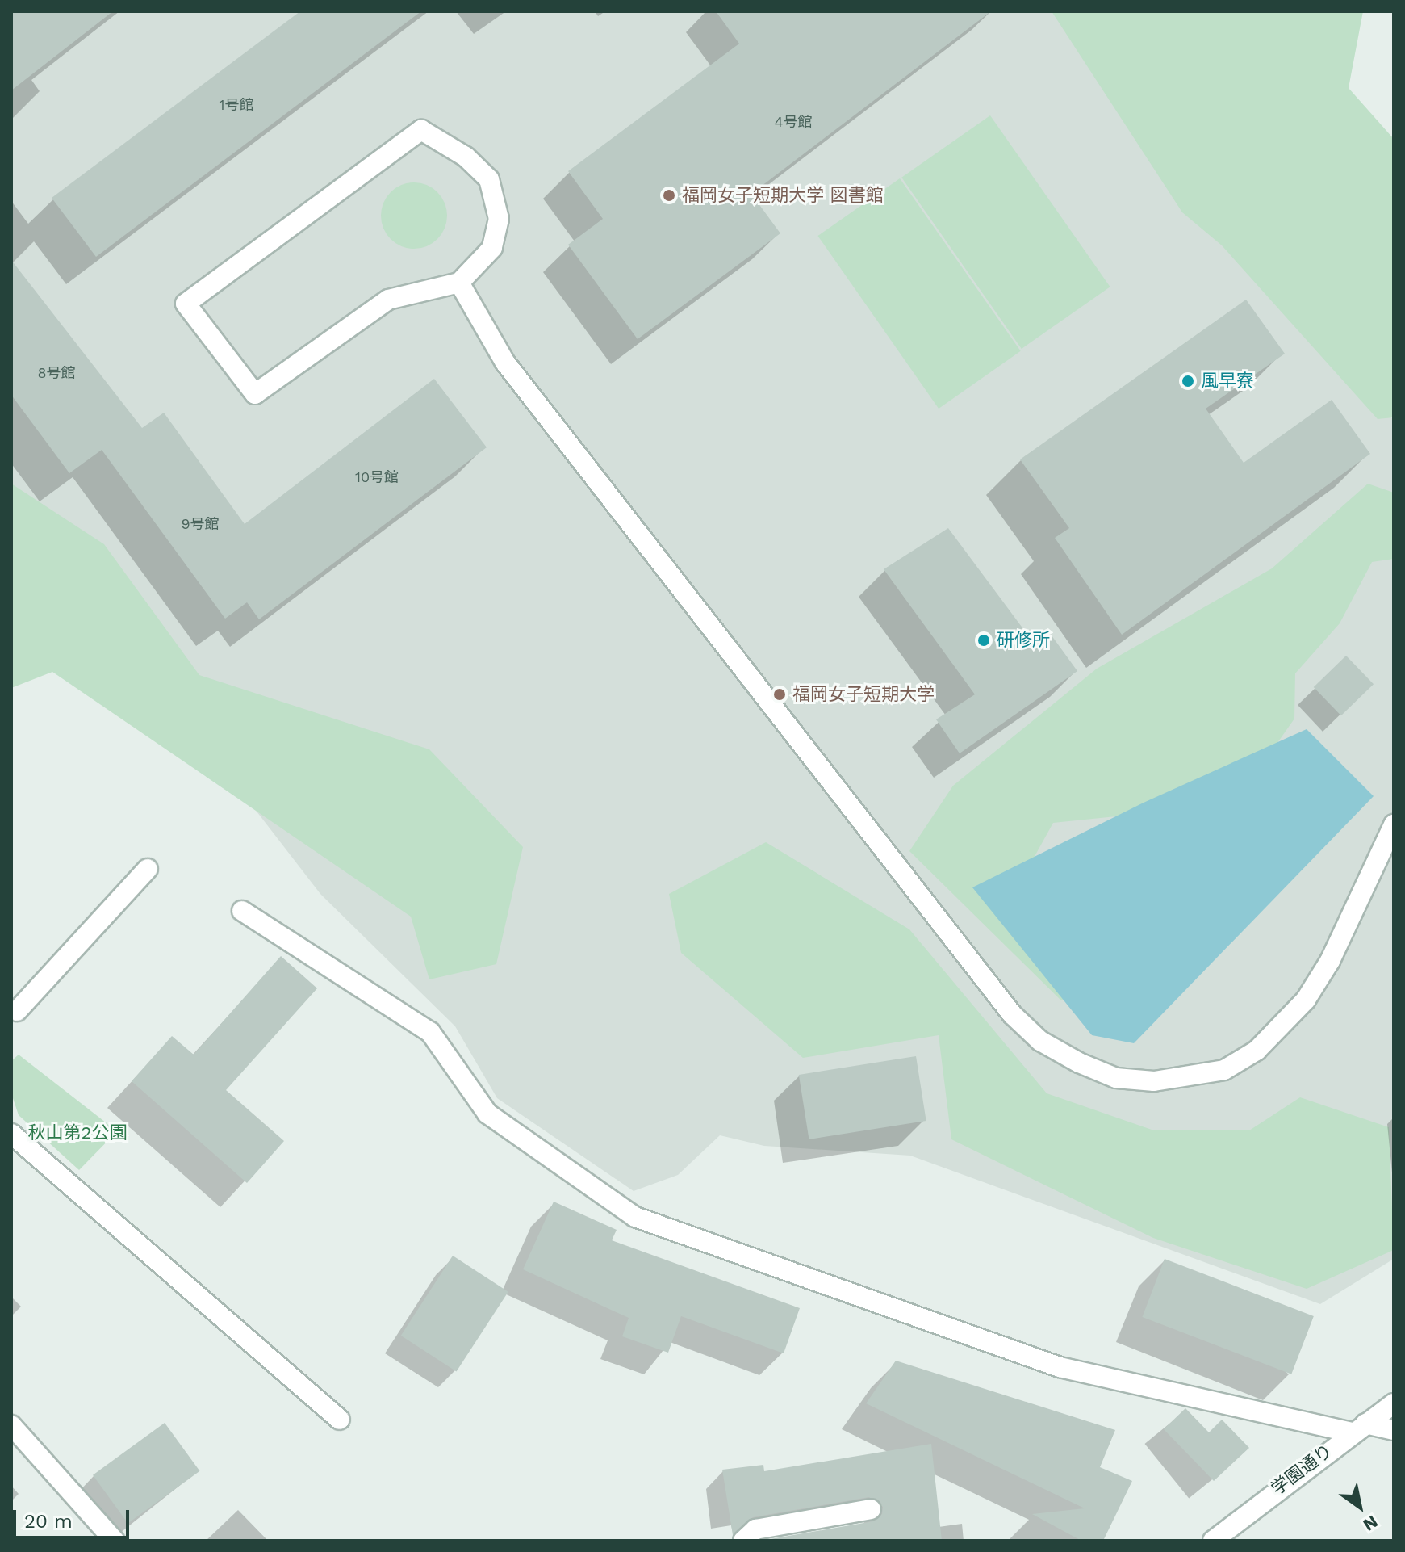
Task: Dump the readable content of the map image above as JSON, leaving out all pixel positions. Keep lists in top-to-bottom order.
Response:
{
  "streets": {
    "street": ["学園通り"]
  },
  "parks": ["秋山第2公園"],
  "places": [
    "福岡女子短期大学 図書館",
    "風早寮",
    "研修所",
    "福岡女子短期大学"
  ],
  "house_numbers": [
    "1号館",
    "4号館",
    "8号館",
    "10号館",
    "9号館"
  ],
  "scale_bar": "20 m",
  "north": "bottom right"
}
